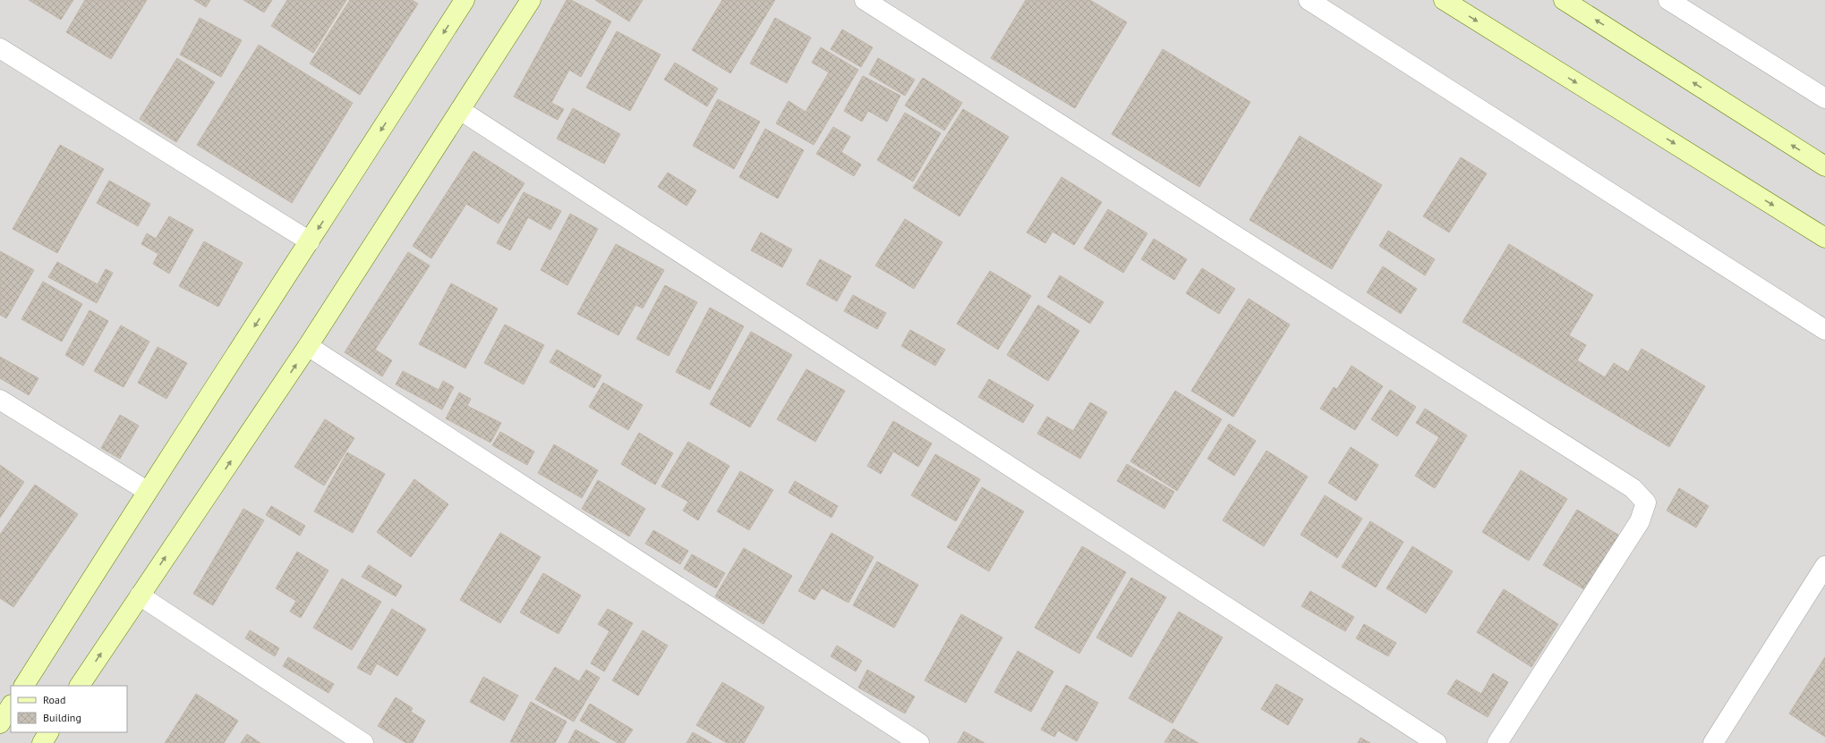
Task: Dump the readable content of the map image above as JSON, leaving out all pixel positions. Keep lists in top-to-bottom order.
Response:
{
  "legend": ["Road", "Building"]
}
